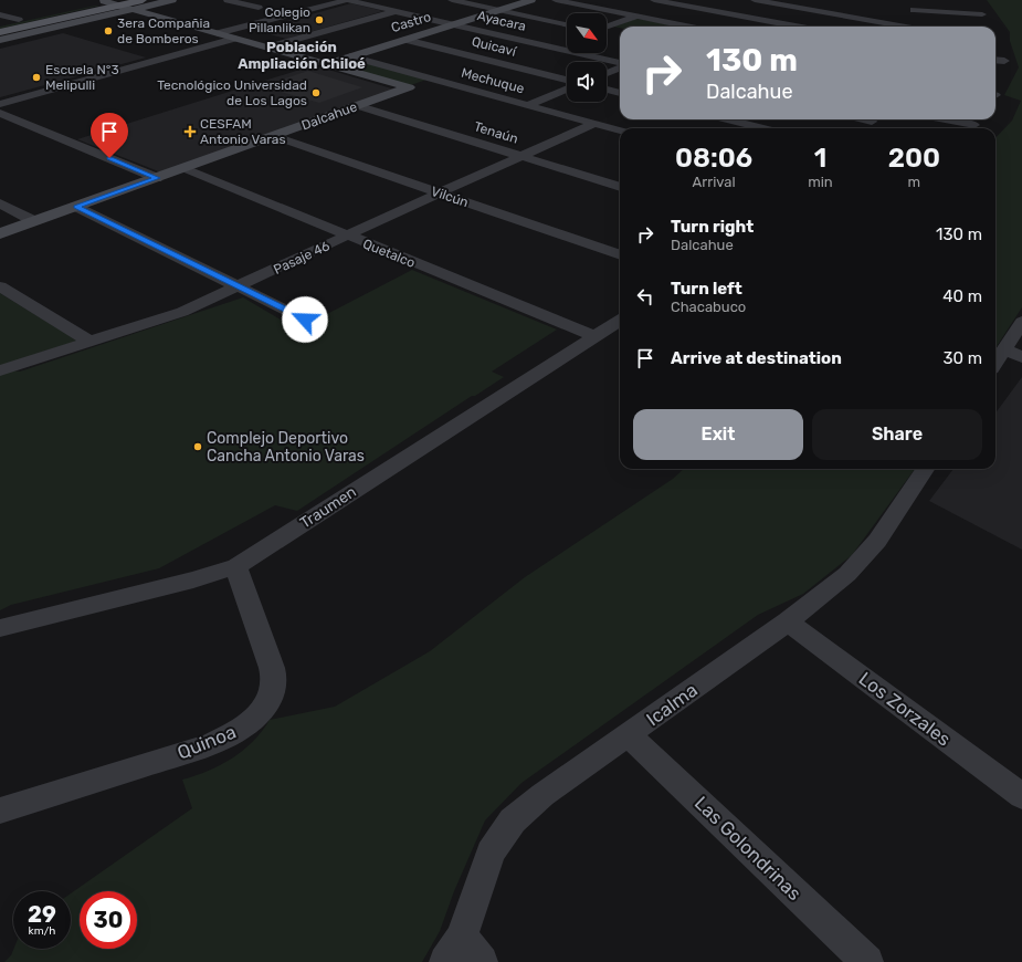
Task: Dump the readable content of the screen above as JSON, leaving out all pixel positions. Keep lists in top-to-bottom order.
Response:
{
  "streets": {
    "street": [
      "Ayacara",
      "Castro",
      "Quicaví",
      "Mechuque",
      "Dalcahue",
      "Tenaún",
      "Vilcún",
      "Quetalco",
      "Pasaje 46",
      "Traumen",
      "Icalma",
      "Los Zorzales",
      "Quinoa",
      "Las Golondrinas"
    ]
  },
  "crossings": [
    ["Ayacara", "Castro"],
    ["Castro", "Quicaví"],
    ["Castro", "Mechuque"],
    ["Mechuque", "Dalcahue"],
    ["Mechuque", "Pasaje 46"],
    ["Dalcahue", "Tenaún"],
    ["Dalcahue", "Vilcún"],
    ["Dalcahue", "Quetalco"],
    ["Tenaún", "Pasaje 46"],
    ["Vilcún", "Pasaje 46"],
    ["Quetalco", "Pasaje 46"],
    ["Quetalco", "Traumen"],
    ["Traumen", "Quinoa"],
    ["Icalma", "Los Zorzales"],
    ["Icalma", "Las Golondrinas"]
  ],
  "districts": ["Población Ampliación Chiloé"],
  "places": {
    "other": [
      "Colegio Pillanlikan",
      "3era Compañia de Bomberos",
      "Escuela N°3 Melipulli",
      "Tecnológico Universidad de Los Lagos",
      "Complejo Deportivo Cancha Antonio Varas"
    ],
    "health": ["CESFAM Antonio Varas"]
  },
  "north": "bottom right",
  "page": {
    "turn": ["130 m", "Dalcahue"],
    "eta": [
      "08:06",
      "Arrival",
      "1",
      "min",
      "200",
      "m"
    ],
    "list": [
      {
        "name": "Turn right",
        "note": "Dalcahue",
        "value": "130 m"
      },
      {
        "name": "Turn left",
        "note": "Chacabuco",
        "value": "40 m"
      },
      {
        "name": "Arrive at destination",
        "value": "30 m"
      }
    ],
    "buttons": ["Exit", "Share"],
    "speed": "29 km/h",
    "limit": "30"
  }
}
